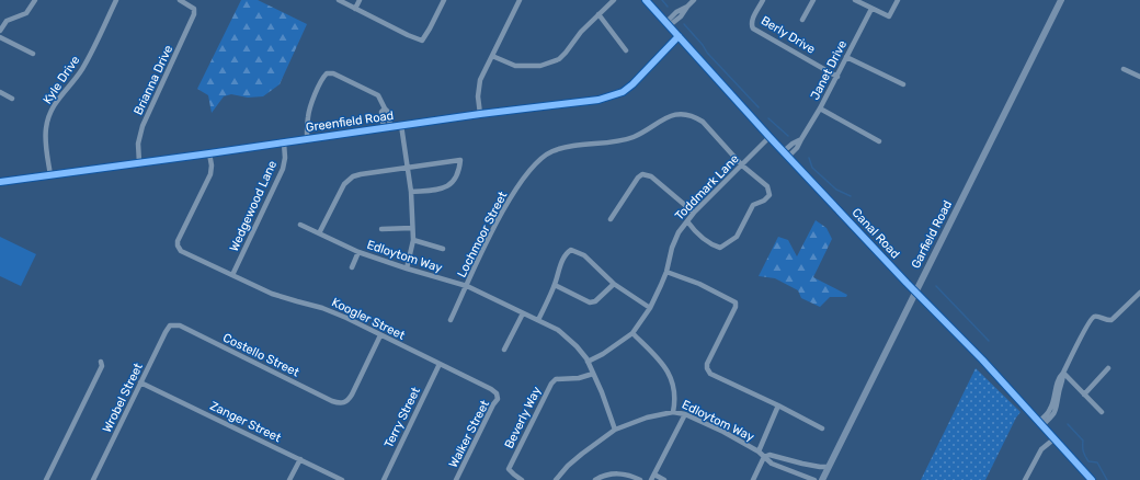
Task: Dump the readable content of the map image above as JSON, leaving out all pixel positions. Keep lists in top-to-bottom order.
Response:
{
  "streets": {
    "main road": ["Garfield Road"],
    "street": [
      "Berly Drive",
      "Janet Drive",
      "Kyle Drive",
      "Brianna Drive",
      "Greenfield Road",
      "Toddmark Lane",
      "Wedgewood Lane",
      "Canal Road",
      "Lochmoor Street",
      "Edloytom Way",
      "Koogler Street",
      "Costello Street",
      "Wrobel Street",
      "Terry Street",
      "Beverly Way",
      "Zanger Street",
      "Walker Street"
    ]
  },
  "crossings": [
    ["Berly Drive", "Janet Drive"],
    ["Janet Drive", "Canal Road"],
    ["Kyle Drive", "Greenfield Road"],
    ["Brianna Drive", "Greenfield Road"],
    ["Greenfield Road", "Wedgewood Lane"],
    ["Greenfield Road", "Canal Road"],
    ["Greenfield Road", "Koogler Street"],
    ["Toddmark Lane", "Canal Road"],
    ["Toddmark Lane", "Lochmoor Street"],
    ["Wedgewood Lane", "Koogler Street"],
    ["Canal Road", "Garfield Road"],
    ["Lochmoor Street", "Edloytom Way"],
    ["Garfield Road", "Edloytom Way"],
    ["Edloytom Way", "Beverly Way"],
    ["Koogler Street", "Costello Street"],
    ["Koogler Street", "Terry Street"],
    ["Koogler Street", "Walker Street"],
    ["Costello Street", "Wrobel Street"],
    ["Wrobel Street", "Zanger Street"]
  ]
}
